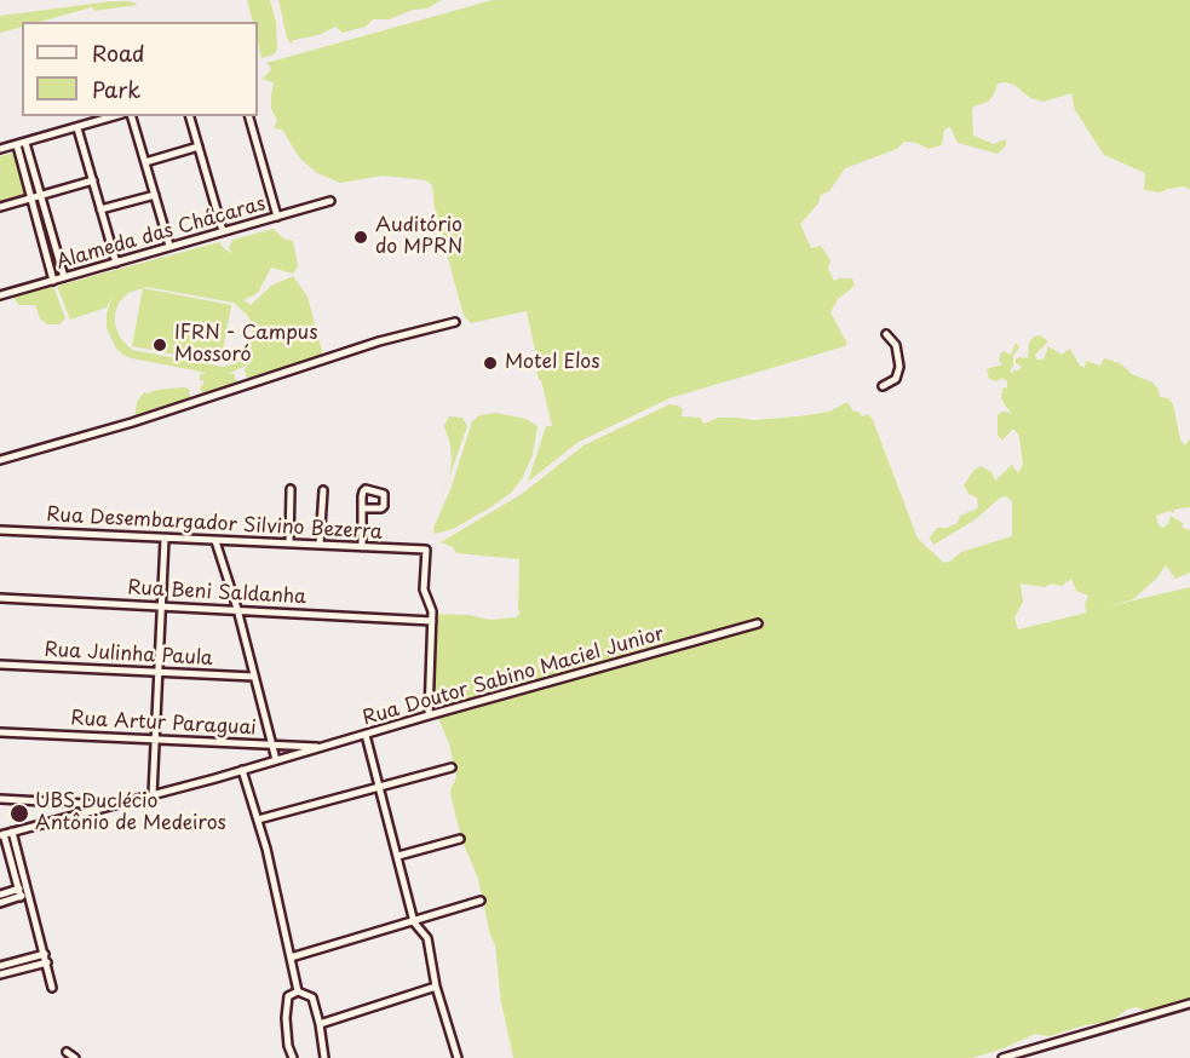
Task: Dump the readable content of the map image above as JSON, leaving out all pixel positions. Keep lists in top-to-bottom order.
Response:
{
  "streets": {
    "street": [
      "Alameda das Chácaras",
      "Rua Desembargador Silvino Bezerra",
      "Rua Beni Saldanha",
      "Rua Julinha Paula",
      "Rua Doutor Sabino Maciel Junior",
      "Rua Artur Paraguai"
    ]
  },
  "crossings": [
    ["Rua Desembargador Silvino Bezerra", "Rua Beni Saldanha"],
    ["Rua Doutor Sabino Maciel Junior", "Rua Artur Paraguai"]
  ],
  "places": [
    "Auditório do MPRN",
    "IFRN - Campus Mossoró",
    "Motel Elos",
    "UBS Duclécio Antônio de Medeiros"
  ],
  "legend": ["Road", "Park"]
}
